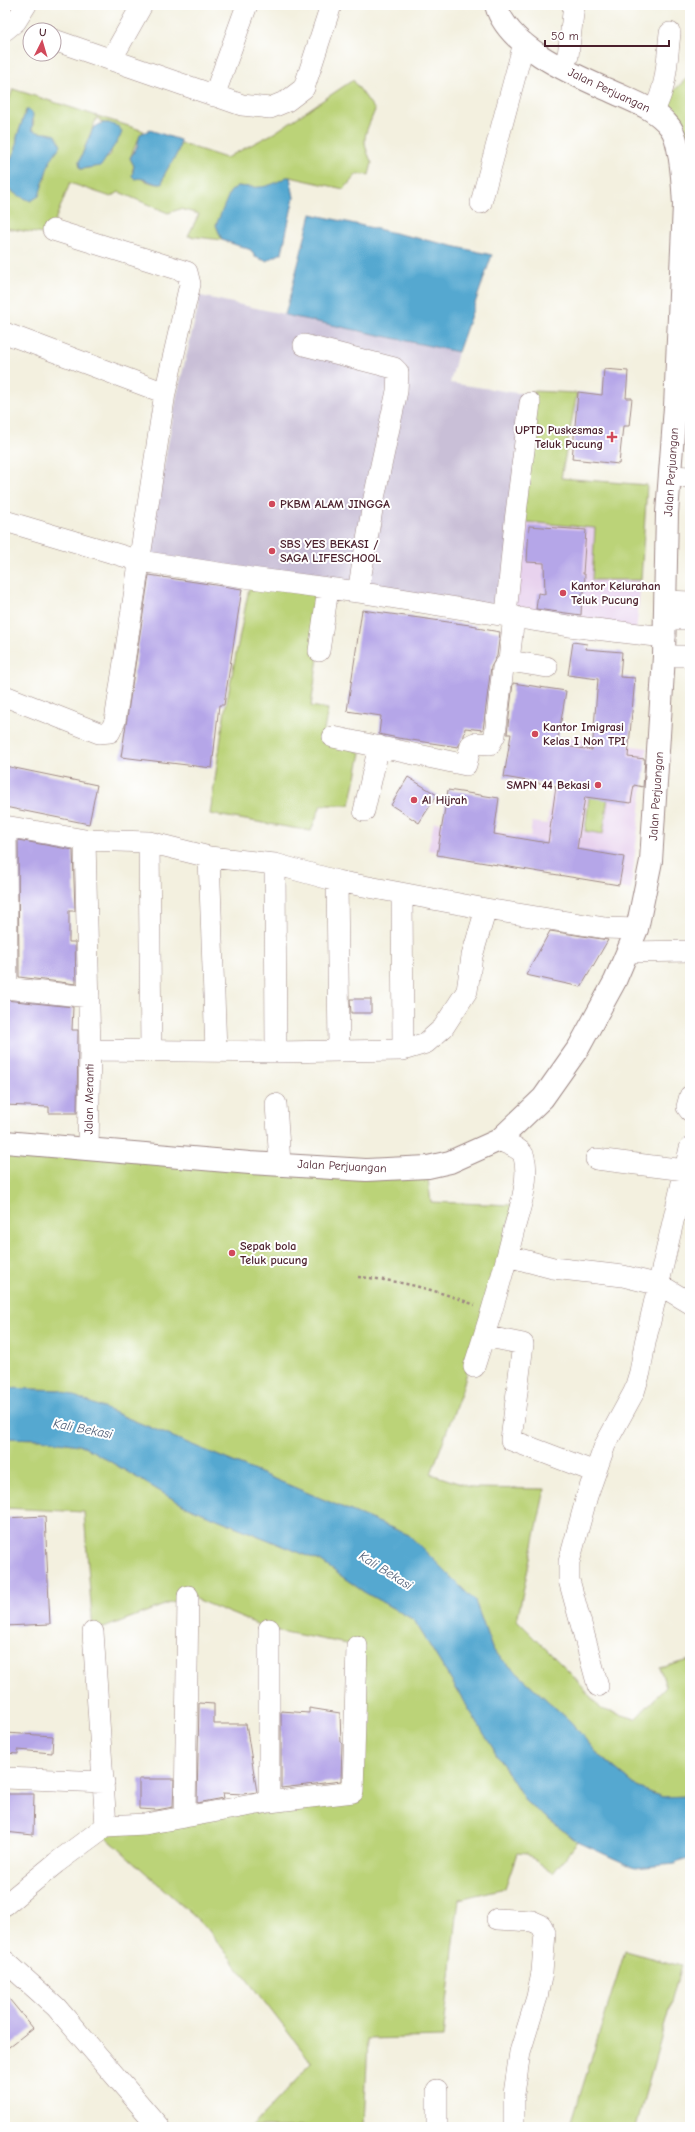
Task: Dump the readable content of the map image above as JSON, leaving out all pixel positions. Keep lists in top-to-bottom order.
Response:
{
  "streets": {
    "main road": ["Jalan Perjuangan"],
    "street": ["Jalan Meranti"]
  },
  "crossings": [
    ["Jalan Perjuangan", "Jalan Meranti"]
  ],
  "water": ["Kali Bekasi"],
  "places": {
    "health": ["UPTD Puskesmas Teluk Pucung"],
    "other": [
      "PKBM ALAM JINGGA",
      "SBS YES BEKASI / SAGA LIFESCHOOL",
      "Kantor Kelurahan Teluk Pucung",
      "Kantor Imigrasi Kelas I Non TPI",
      "SMPN 44 Bekasi",
      "Al Hijrah",
      "Sepak bola Teluk pucung"
    ]
  },
  "scale_bar": "50 m",
  "north": "top"
}
